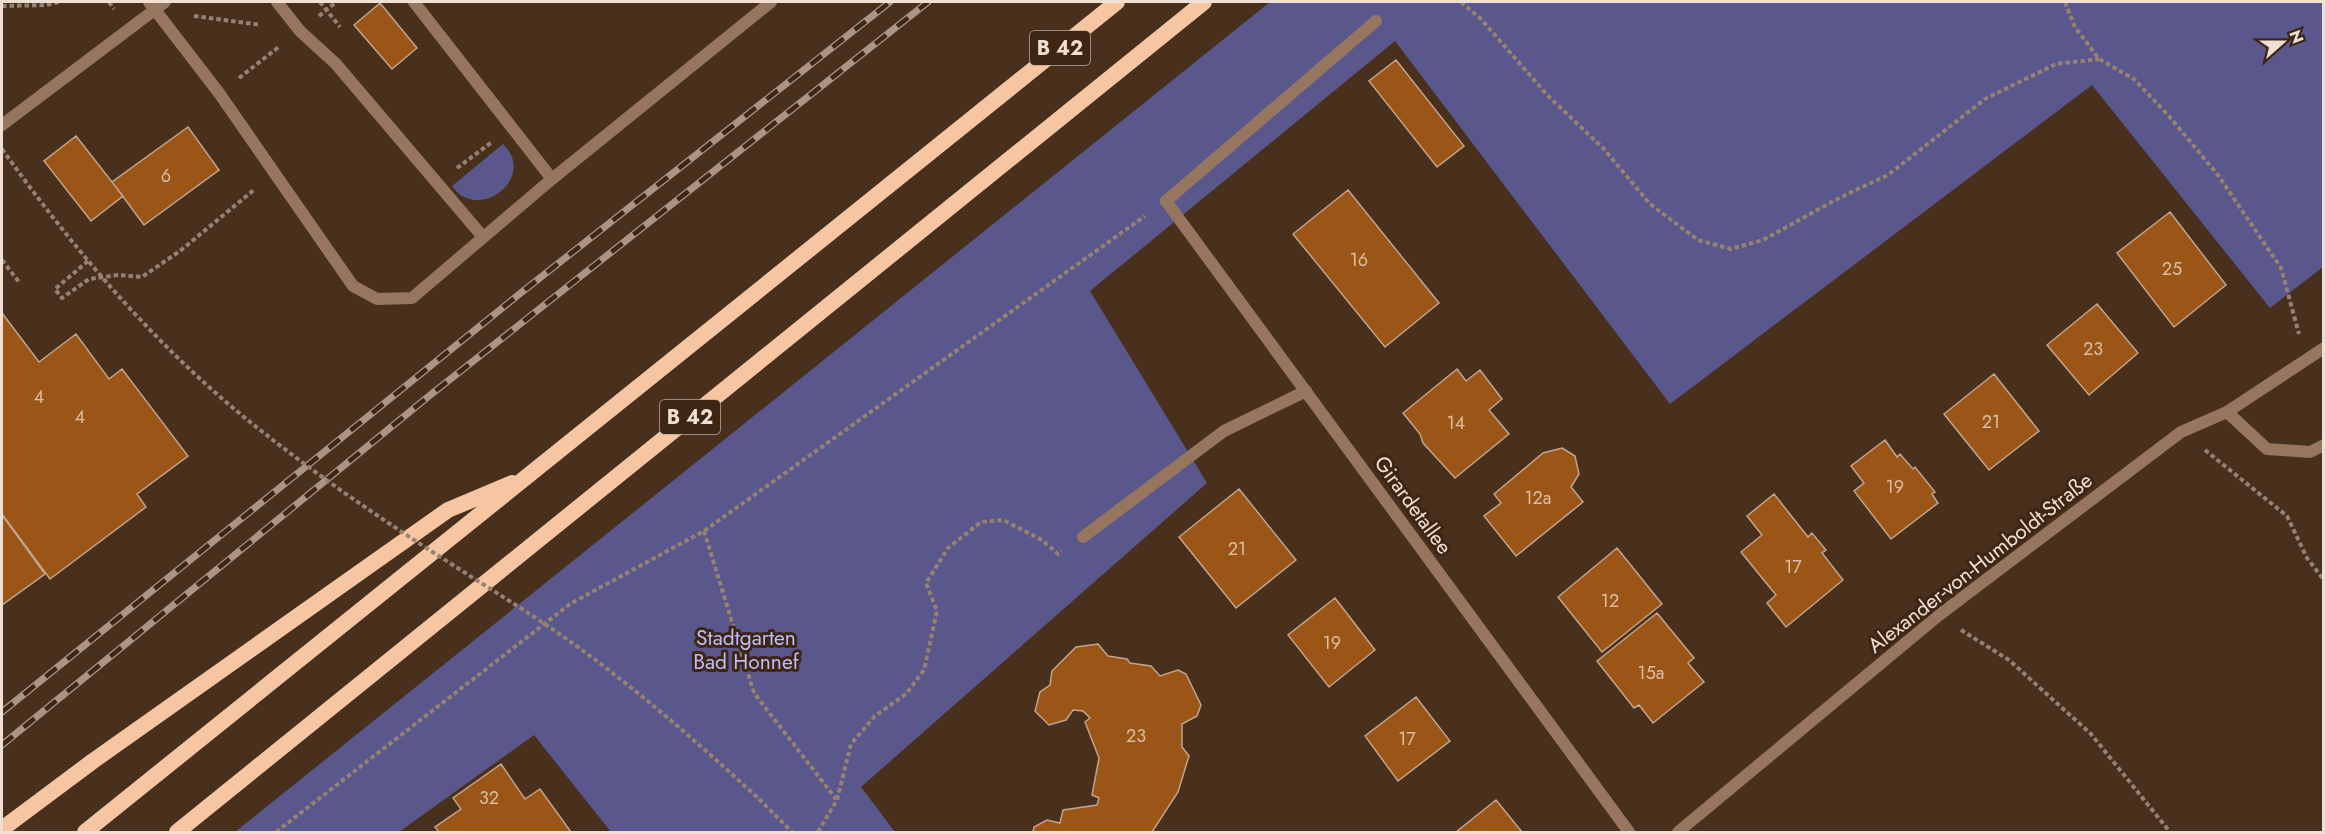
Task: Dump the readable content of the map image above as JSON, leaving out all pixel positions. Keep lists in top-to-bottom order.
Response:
{
  "streets": {
    "highway": ["B 42"],
    "street": ["Girardetallee", "Alexander-von-Humboldt-Straße"]
  },
  "parks": ["Stadtgarten Bad Honnef"],
  "house_numbers": [
    "6",
    "16",
    "25",
    "23",
    "4",
    "4",
    "21",
    "14",
    "19",
    "12a",
    "21",
    "17",
    "12",
    "19",
    "15a",
    "23",
    "17",
    "32"
  ],
  "north": "right"
}
